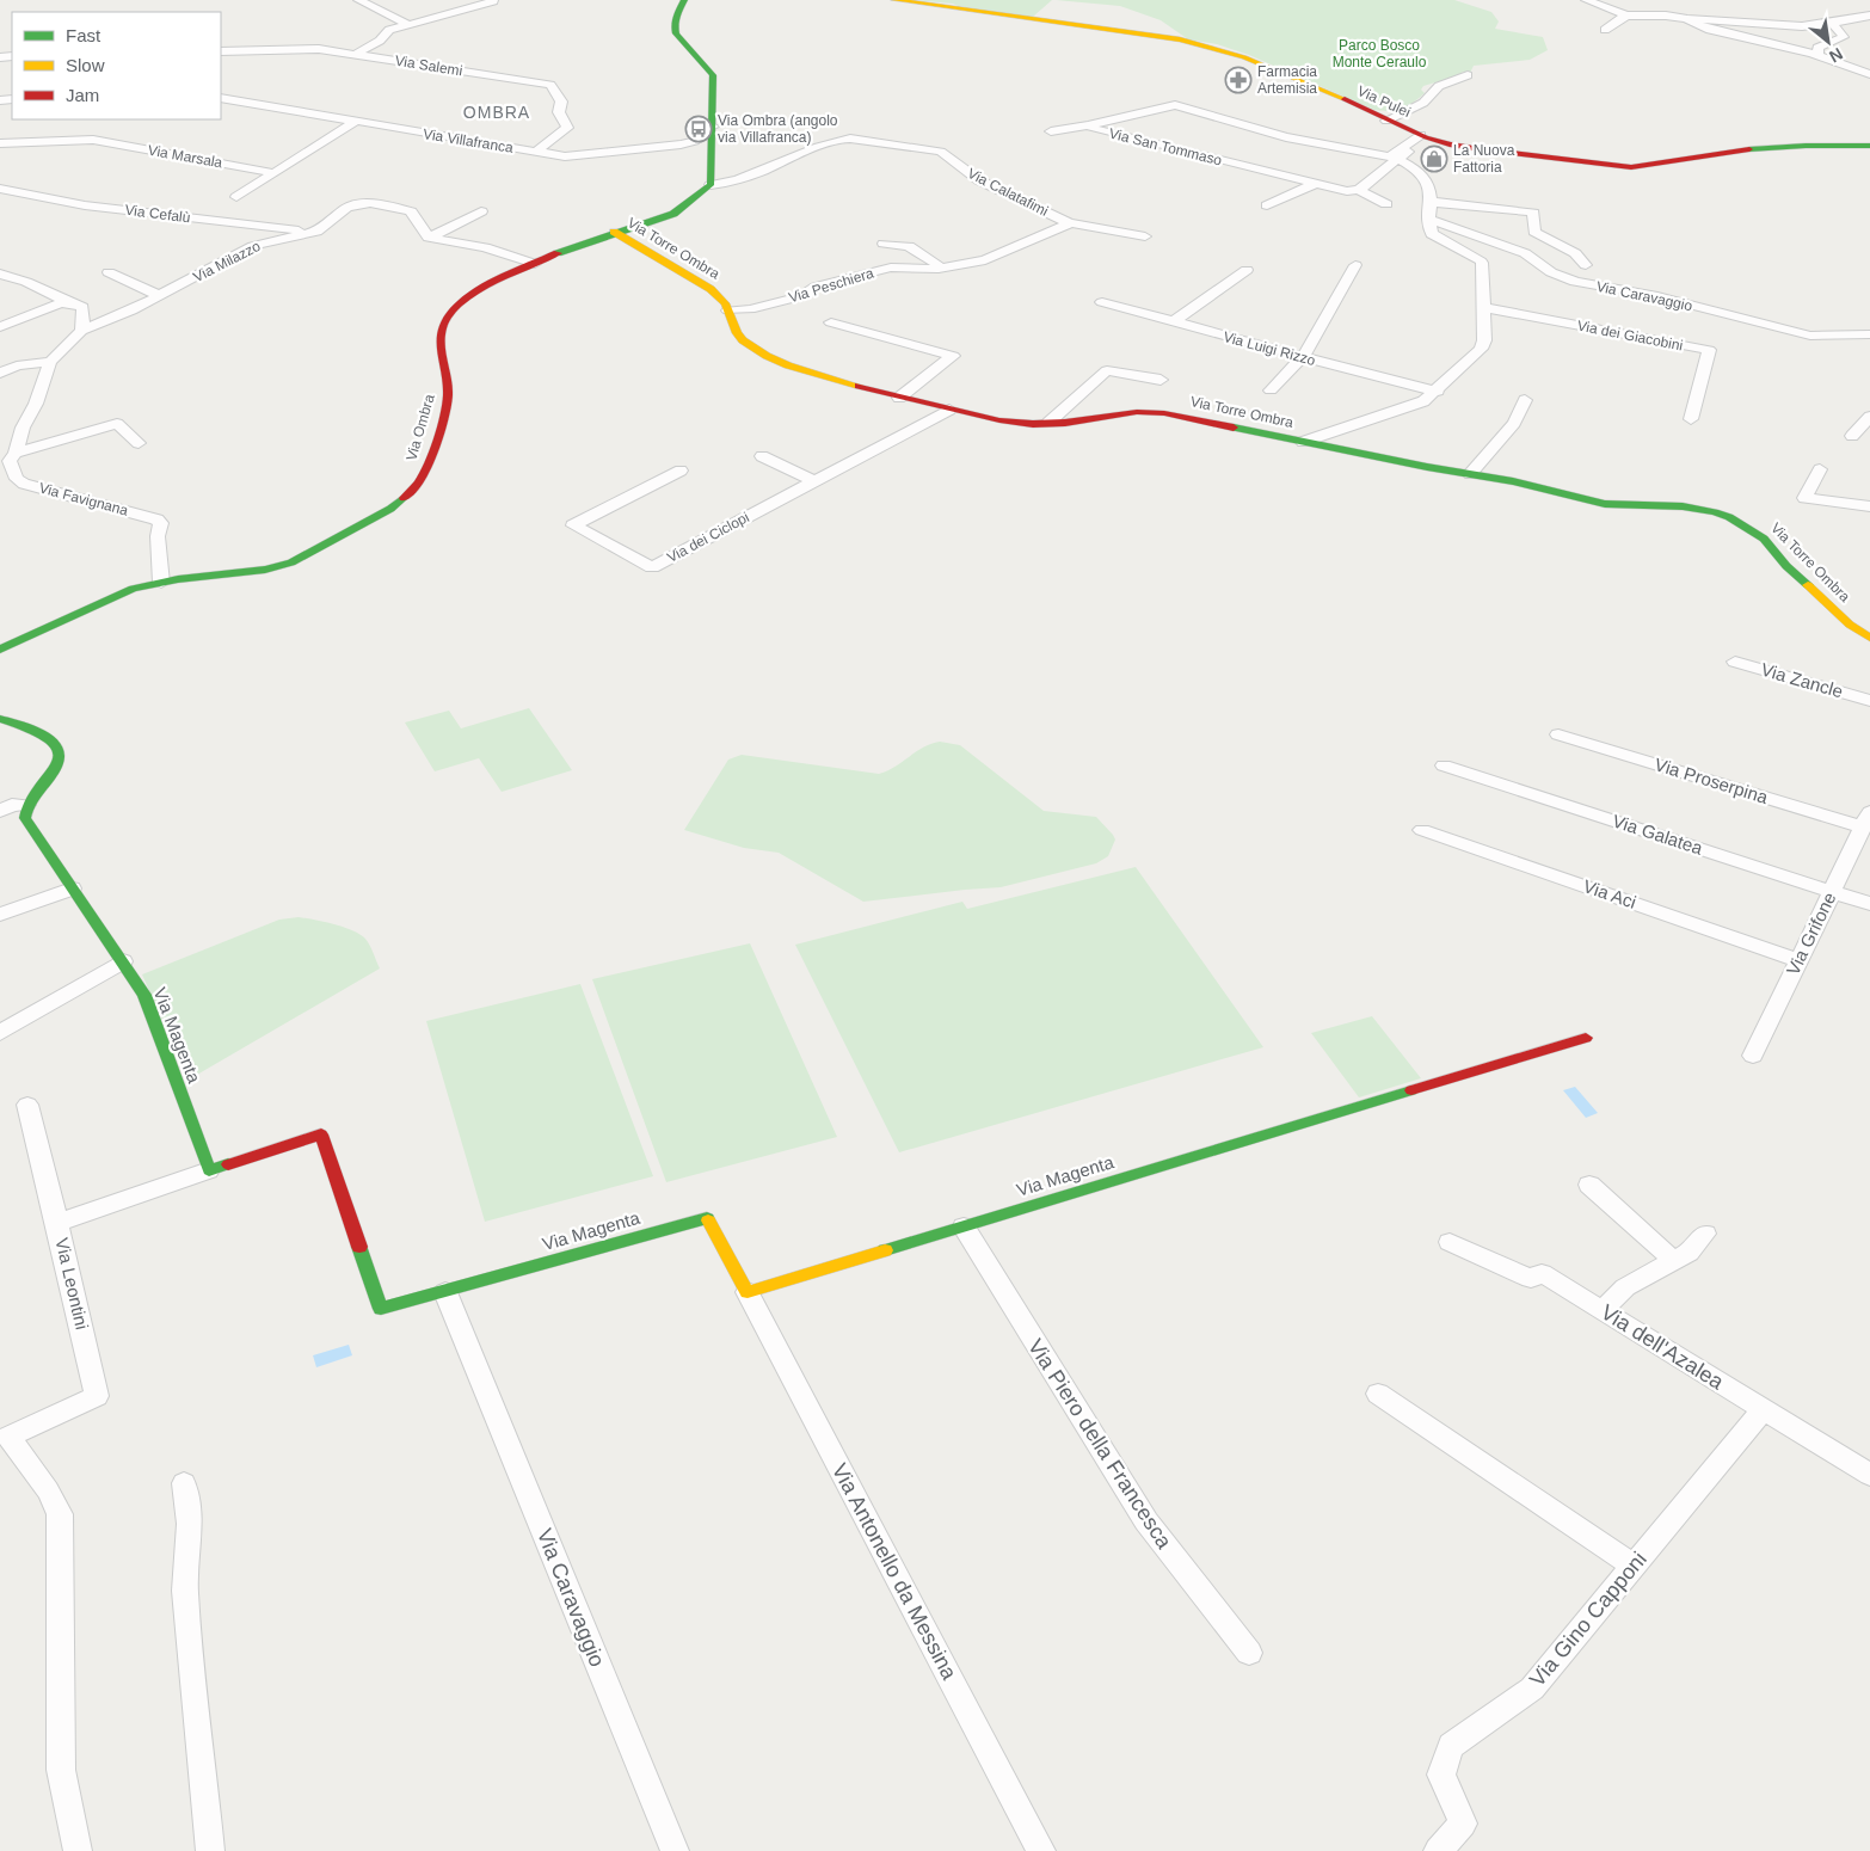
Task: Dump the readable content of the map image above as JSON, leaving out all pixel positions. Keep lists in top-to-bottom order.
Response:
{
  "streets": {
    "street": [
      "Via Salemi",
      "Via Pulei",
      "Via Villafranca",
      "Via San Tommaso",
      "Via Marsala",
      "Via Calatafimi",
      "Via Cefalù",
      "Via Torre Ombra",
      "Via Milazzo",
      "Via Peschiera",
      "Via Caravaggio",
      "Via dei Giacobini",
      "Via Luigi Rizzo",
      "Via Ombra",
      "Via Favignana",
      "Via dei Ciclopi",
      "Via Zancle",
      "Via Proserpina",
      "Via Galatea",
      "Via Aci",
      "Via Grifone",
      "Via Magenta",
      "Via Leontini",
      "Via dell'Azalea",
      "Via Piero della Francesca",
      "Via Antonello da Messina",
      "Via Gino Capponi"
    ]
  },
  "crossings": [
    ["Via Salemi", "Via Villafranca"],
    ["Via Calatafimi", "Via Peschiera"],
    ["Via Calatafimi", "Via Ombra"],
    ["Via Cefalù", "Via Milazzo"],
    ["Via Torre Ombra", "Via Peschiera"],
    ["Via Torre Ombra", "Via Ombra"],
    ["Via Torre Ombra", "Via dei Ciclopi"],
    ["Via Caravaggio", "Via Magenta"],
    ["Via Ombra", "Via Favignana"],
    ["Via Proserpina", "Via Grifone"],
    ["Via Galatea", "Via Grifone"],
    ["Via Aci", "Via Grifone"],
    ["Via Magenta", "Via Leontini"],
    ["Via Magenta", "Via Piero della Francesca"],
    ["Via Magenta", "Via Antonello da Messina"],
    ["Via dell'Azalea", "Via Gino Capponi"]
  ],
  "districts": ["OMBRA"],
  "parks": ["Parco Bosco Monte Ceraulo"],
  "places": {
    "pharmacy": ["Farmacia Artemisia"],
    "bus stop": ["Via Ombra (angolo via Villafranca)"],
    "shop": ["La Nuova Fattoria"]
  },
  "legend": ["Fast", "Slow", "Jam"],
  "north": "bottom right"
}
